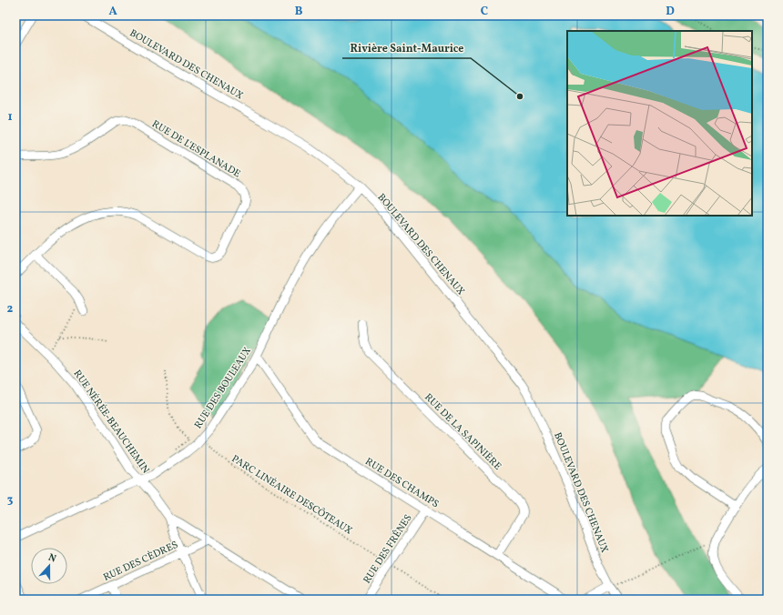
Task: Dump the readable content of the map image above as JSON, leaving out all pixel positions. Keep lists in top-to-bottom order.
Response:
{
  "streets": {
    "street": [
      "BOULEVARD DES CHENAUX",
      "RUE DE L'ESPLANADE",
      "RUE DES BOULEAUX",
      "RUE NÉRÉE-BEAUCHEMIN",
      "RUE DE LA SAPINIÈRE",
      "RUE DES CHAMPS",
      "RUE DES FRÊNES",
      "RUE DES CÈDRES"
    ],
    "path": ["PARC LINÉAIRE DESCÔTEAUX"]
  },
  "crossings": [
    ["BOULEVARD DES CHENAUX", "RUE DES BOULEAUX"],
    ["RUE DES BOULEAUX", "RUE NÉRÉE-BEAUCHEMIN"],
    ["RUE DES BOULEAUX", "RUE DES CHAMPS"],
    ["RUE DES BOULEAUX", "PARC LINÉAIRE DESCÔTEAUX"],
    ["RUE NÉRÉE-BEAUCHEMIN", "RUE DES CÈDRES"],
    ["RUE DE LA SAPINIÈRE", "RUE DES CHAMPS"],
    ["RUE DES CHAMPS", "RUE DES FRÊNES"],
    ["PARC LINÉAIRE DESCÔTEAUX", "RUE DES FRÊNES"]
  ],
  "places": ["Rivière Saint-Maurice"],
  "north": "top",
  "grid": {
    "columns": [
      "A",
      "B",
      "C",
      "D"
    ],
    "rows": ["1", "2", "3"]
  }
}
